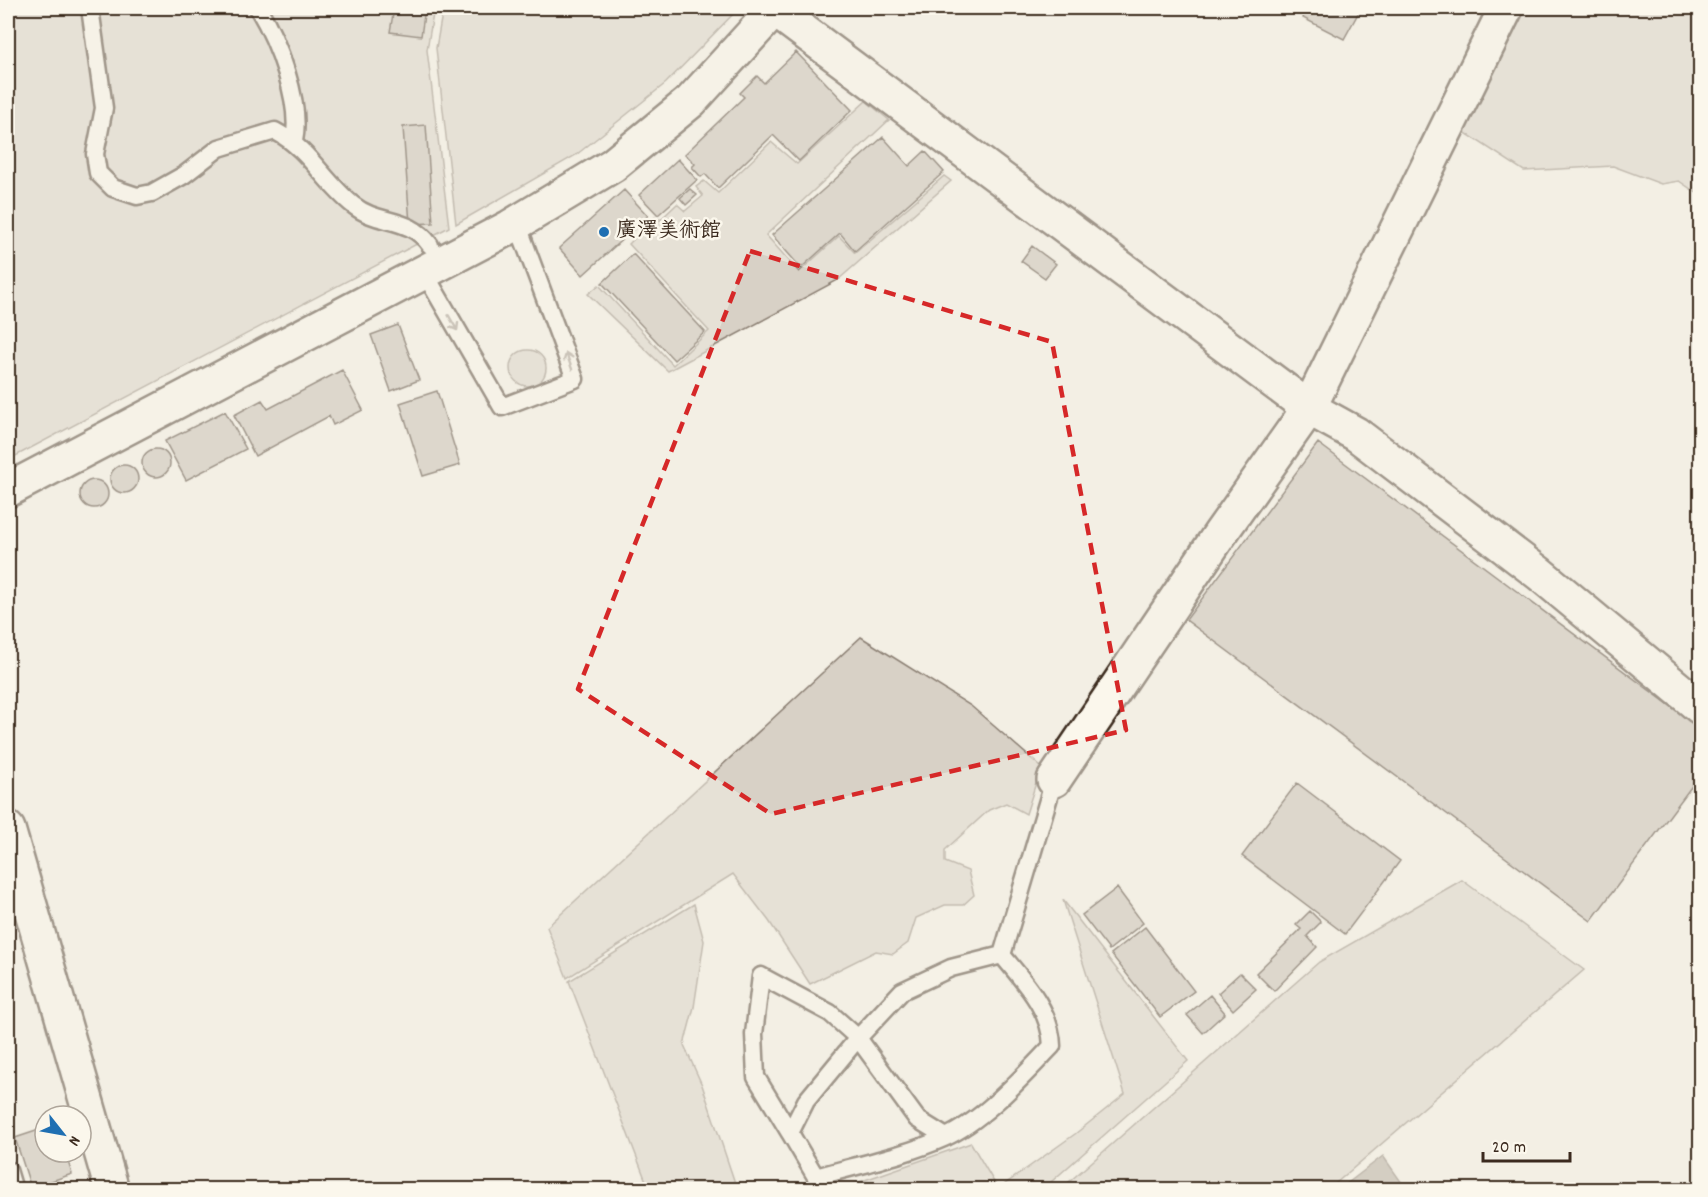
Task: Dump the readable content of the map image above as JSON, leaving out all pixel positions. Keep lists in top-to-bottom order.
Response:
{
  "places": ["廣澤美術館"],
  "scale_bar": "20 m",
  "north": "bottom right"
}
